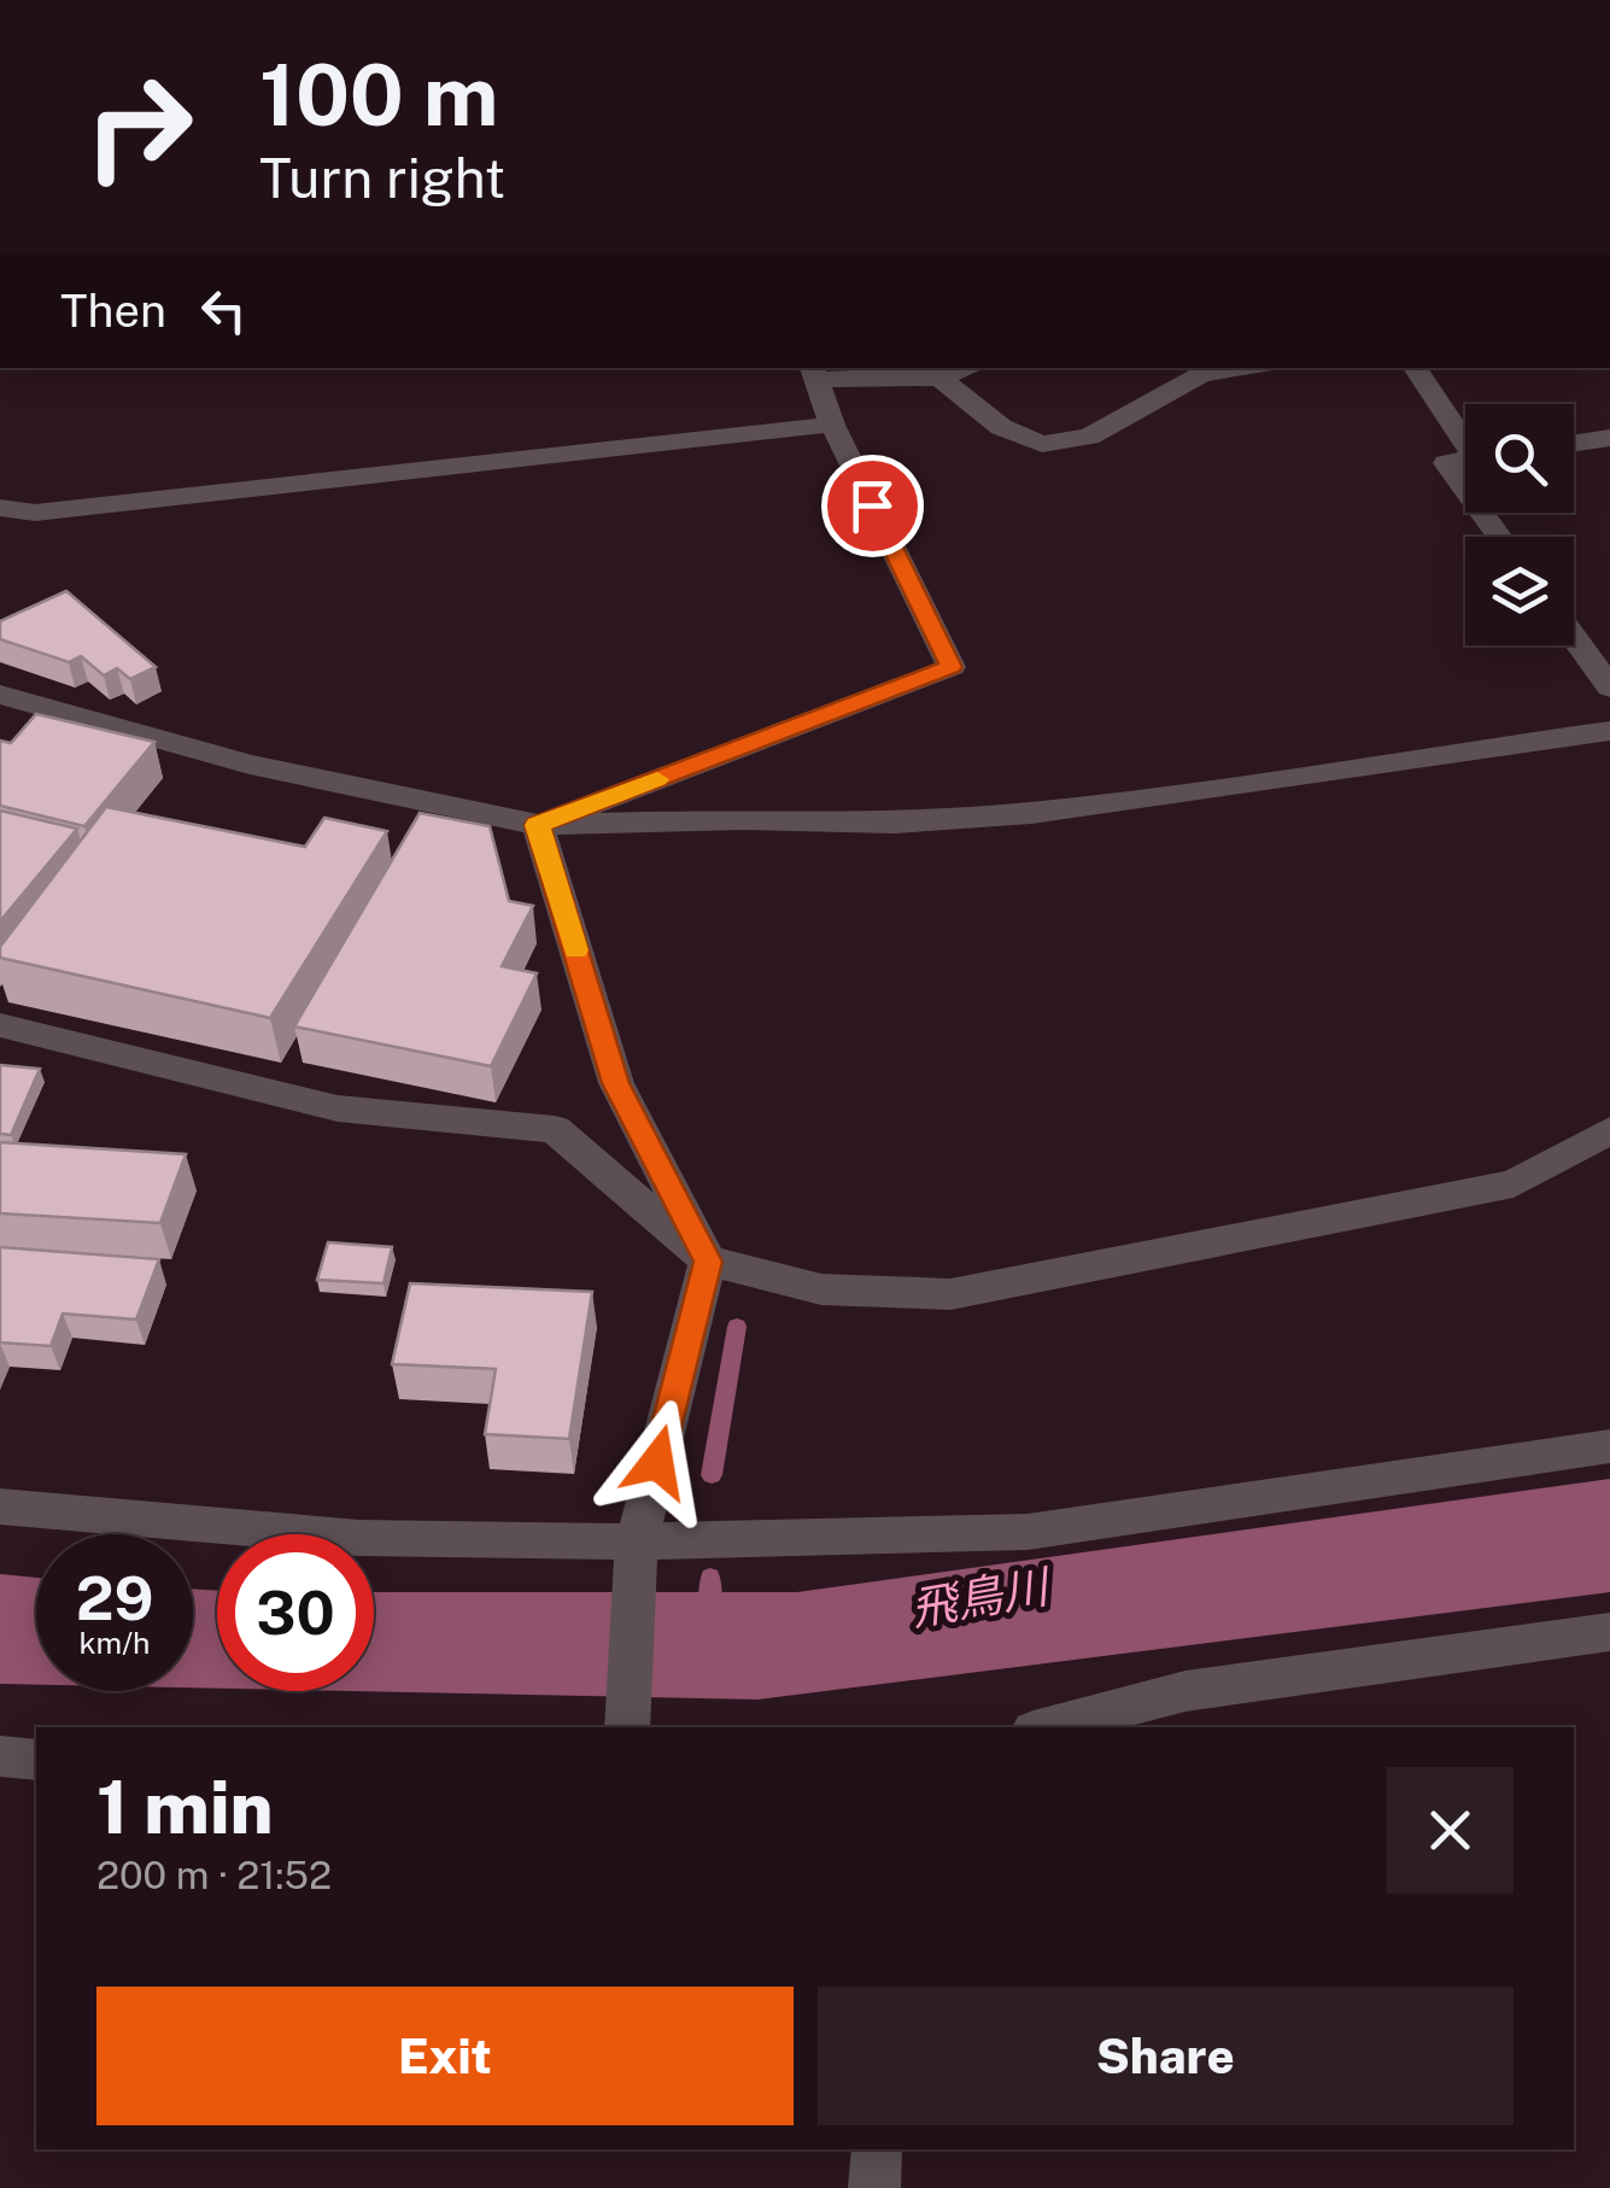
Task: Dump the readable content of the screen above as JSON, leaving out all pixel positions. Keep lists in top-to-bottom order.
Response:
{
  "water": ["飛鳥川"],
  "page": {
    "turn": ["100 m", "Turn right"],
    "then": "Then",
    "speed": "29 km/h",
    "limit": "30",
    "heading": ["1 min", "200 m · 21:52"],
    "buttons": ["Exit", "Share"]
  }
}
